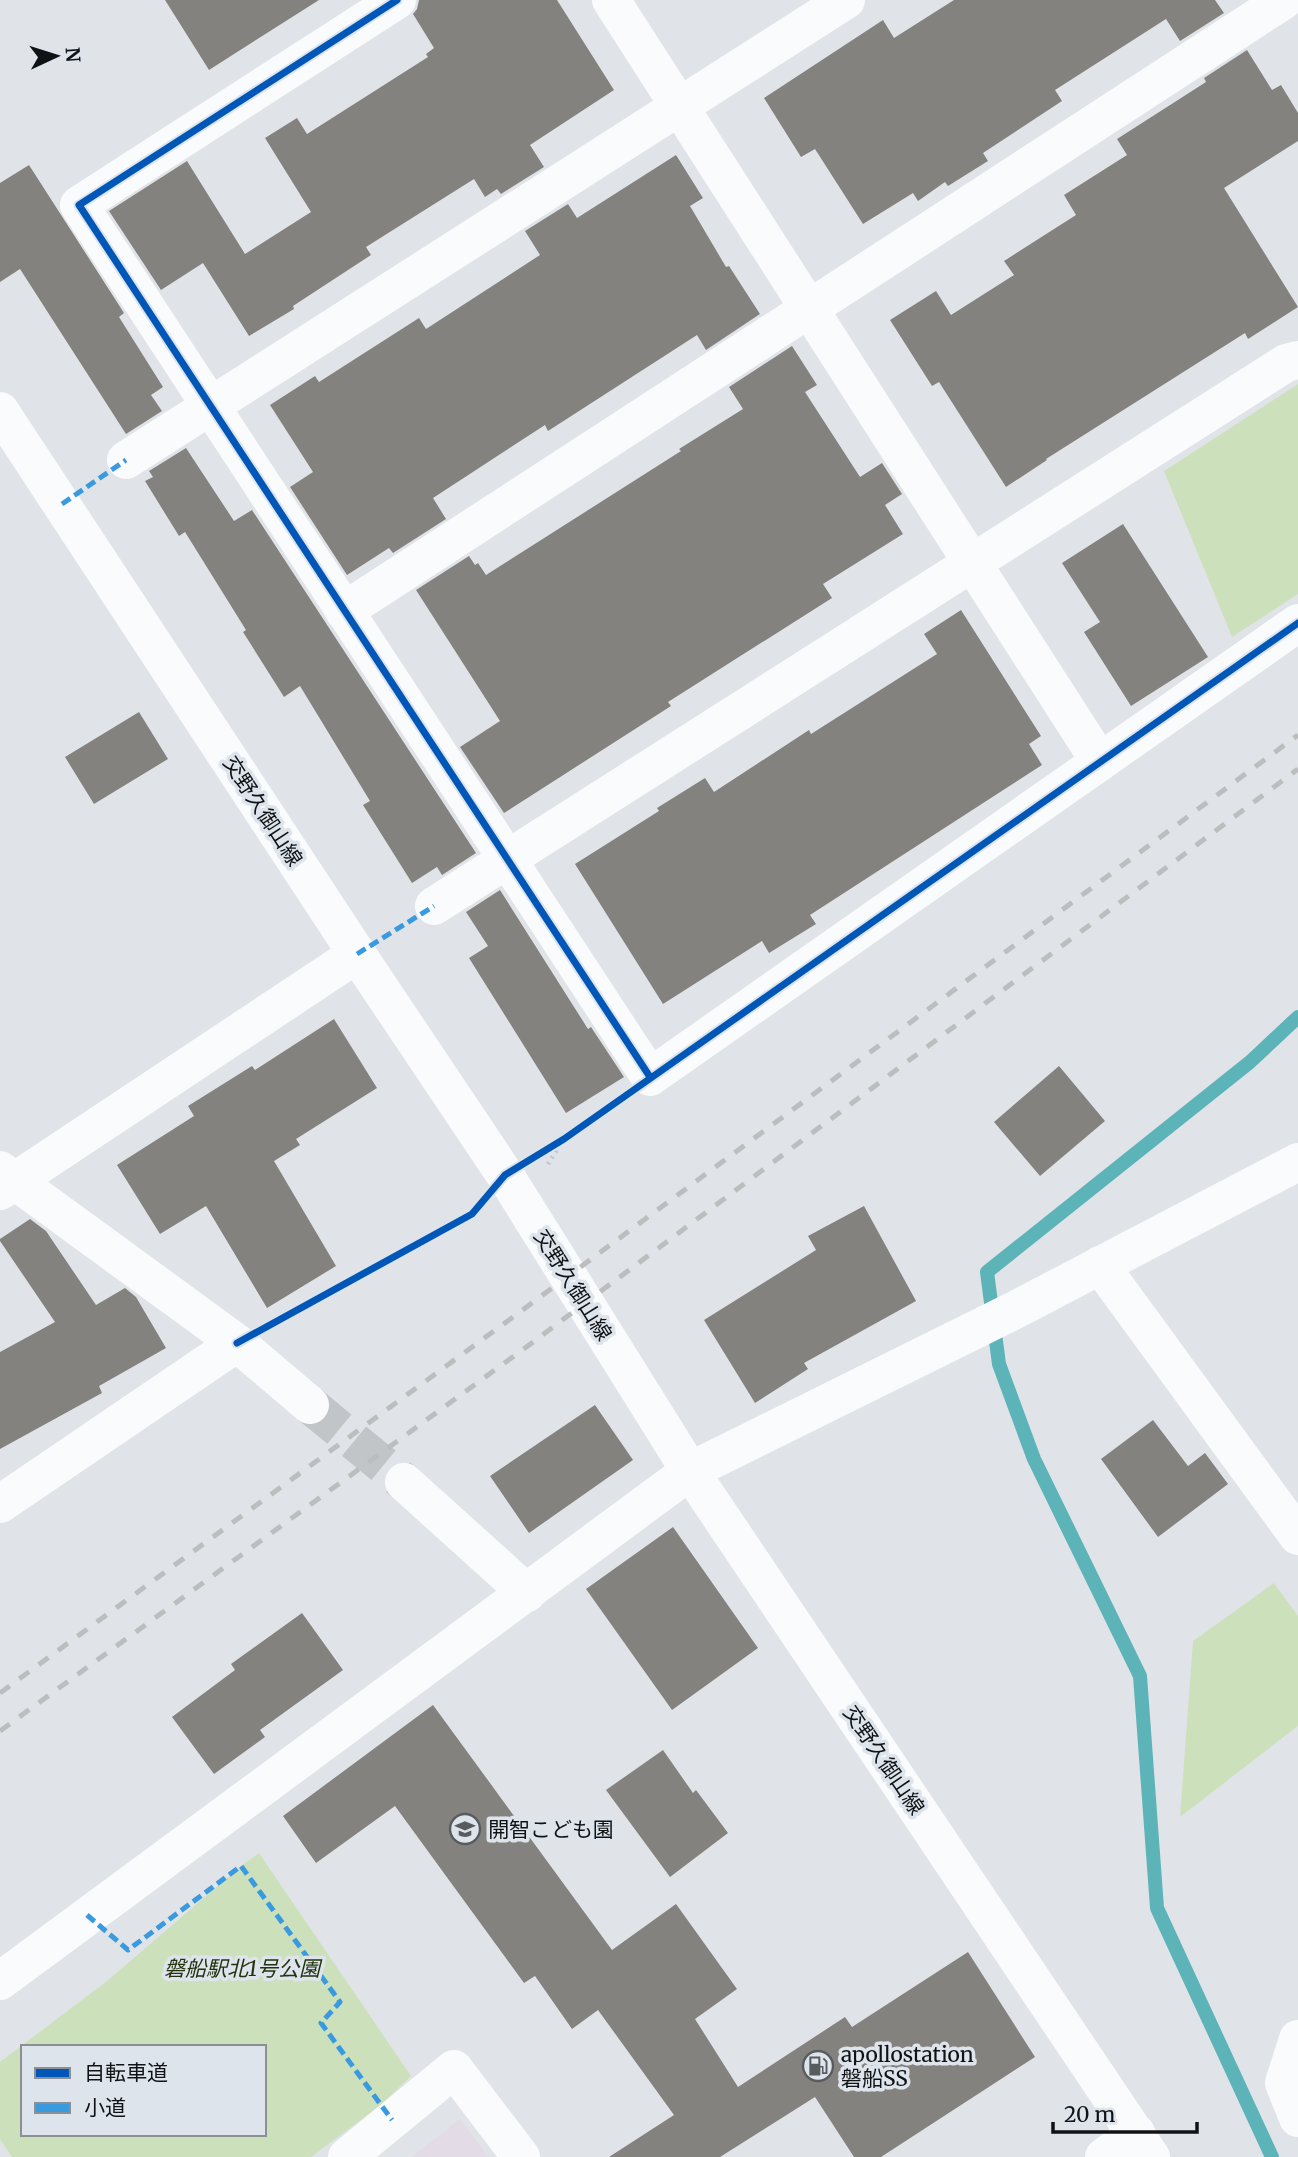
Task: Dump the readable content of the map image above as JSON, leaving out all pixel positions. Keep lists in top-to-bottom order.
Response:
{
  "streets": {
    "street": ["交野久御山線"]
  },
  "parks": ["磐船駅北1号公園"],
  "places": {
    "school or university": ["開智こども園"],
    "fuel station": ["apollostation 磐船SS"]
  },
  "legend": ["自転車道", "小道"],
  "scale_bar": "20 m",
  "north": "right"
}
